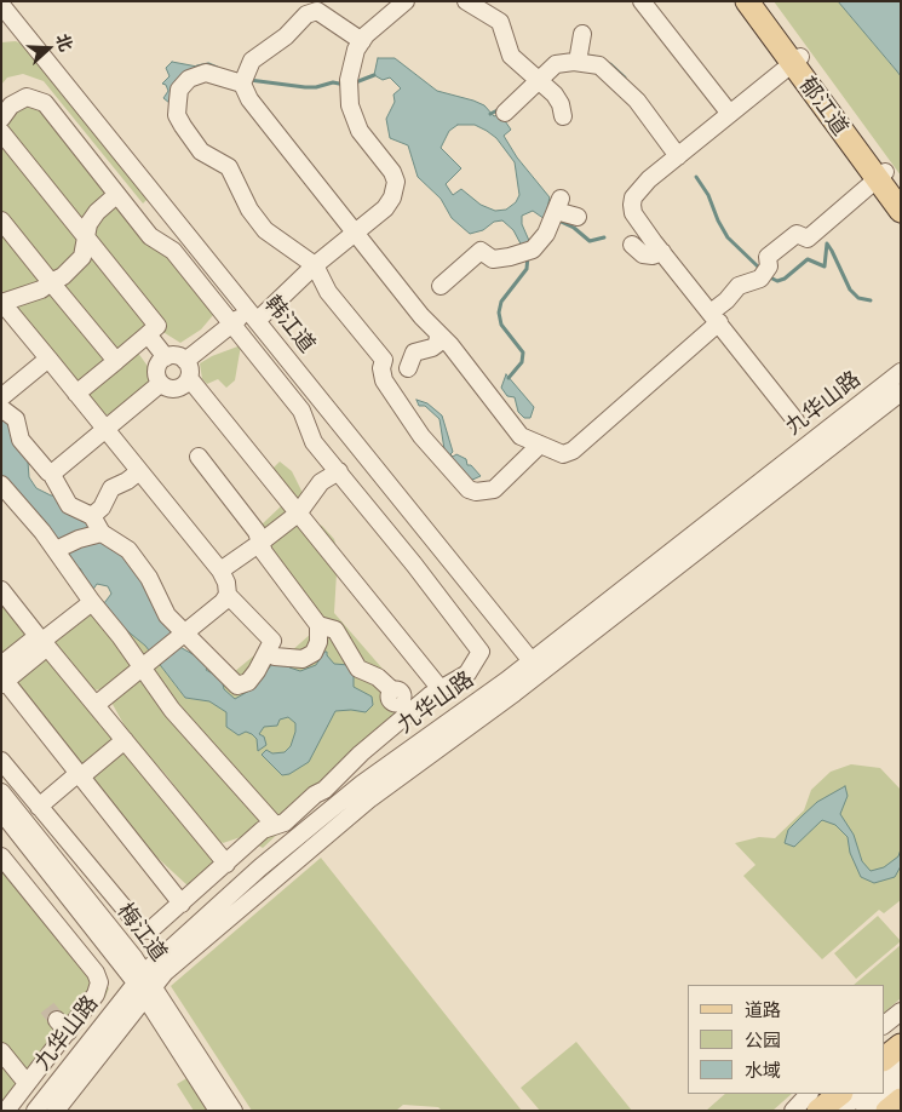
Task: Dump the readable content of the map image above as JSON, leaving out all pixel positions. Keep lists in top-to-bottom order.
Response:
{
  "streets": {
    "main road": ["郁江道"],
    "street": ["韩江道", "九华山路", "梅江道"]
  },
  "crossings": [
    ["韩江道", "九华山路"],
    ["九华山路", "梅江道"]
  ],
  "legend": ["道路", "公园", "水域"],
  "north": "right"
}
